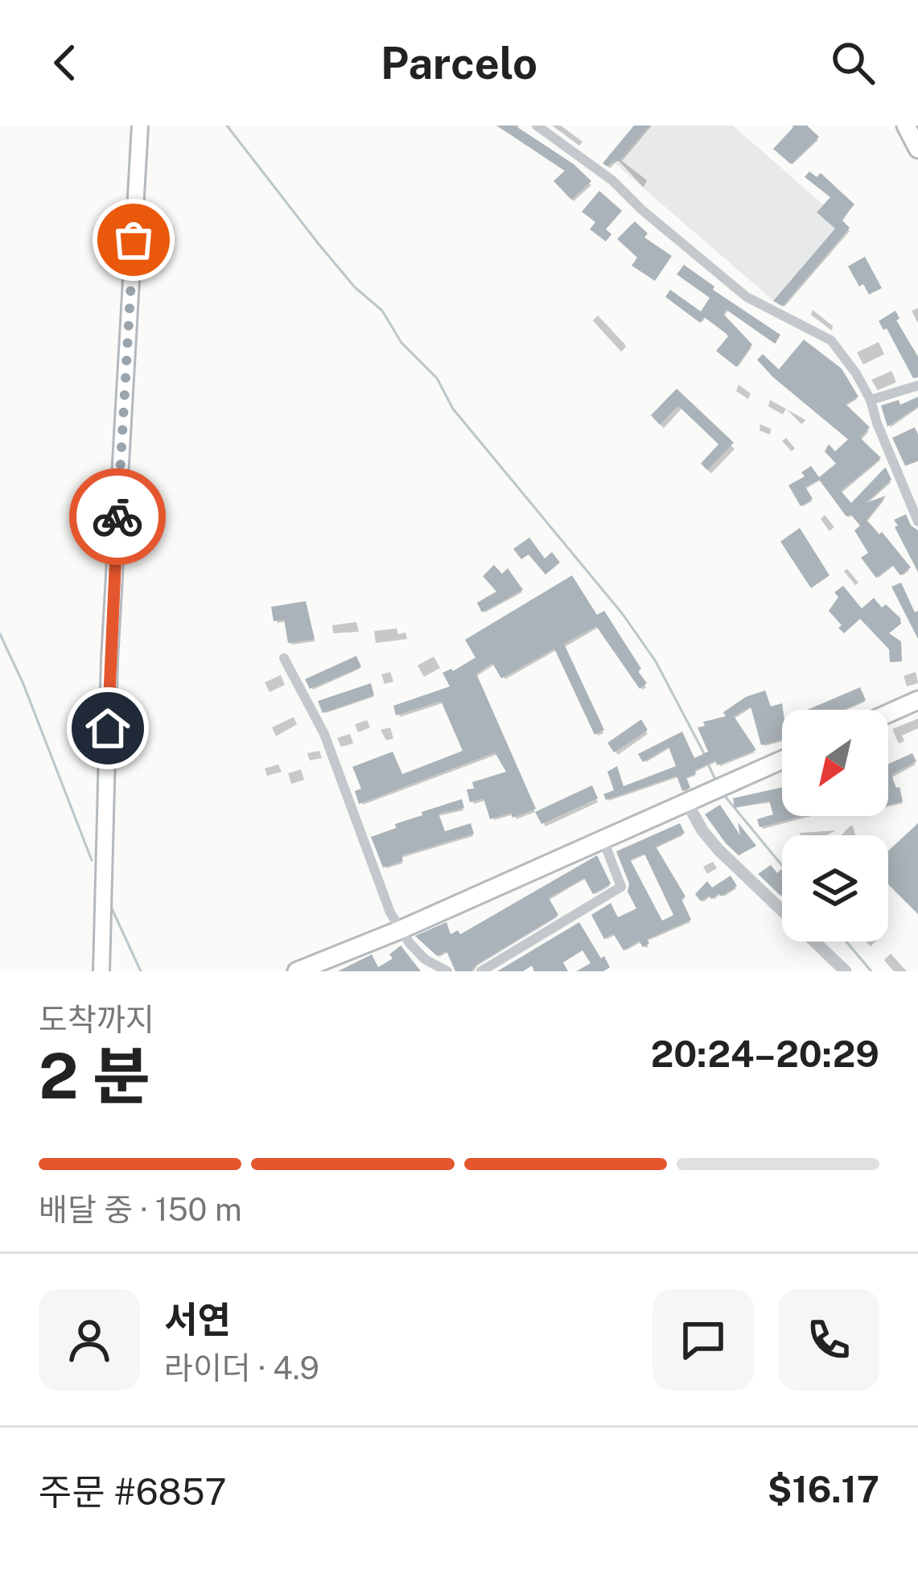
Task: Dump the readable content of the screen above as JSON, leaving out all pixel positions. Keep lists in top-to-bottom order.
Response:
{
  "north": "bottom left",
  "page": {
    "header": "Parcelo",
    "heading": ["2 분", "도착까지", "20:24–20:29"],
    "panel": [
      "서연",
      "라이더 · 4.9",
      "주문 #6857",
      "$16.17"
    ],
    "bar": "배달 중 · 150 m"
  }
}
